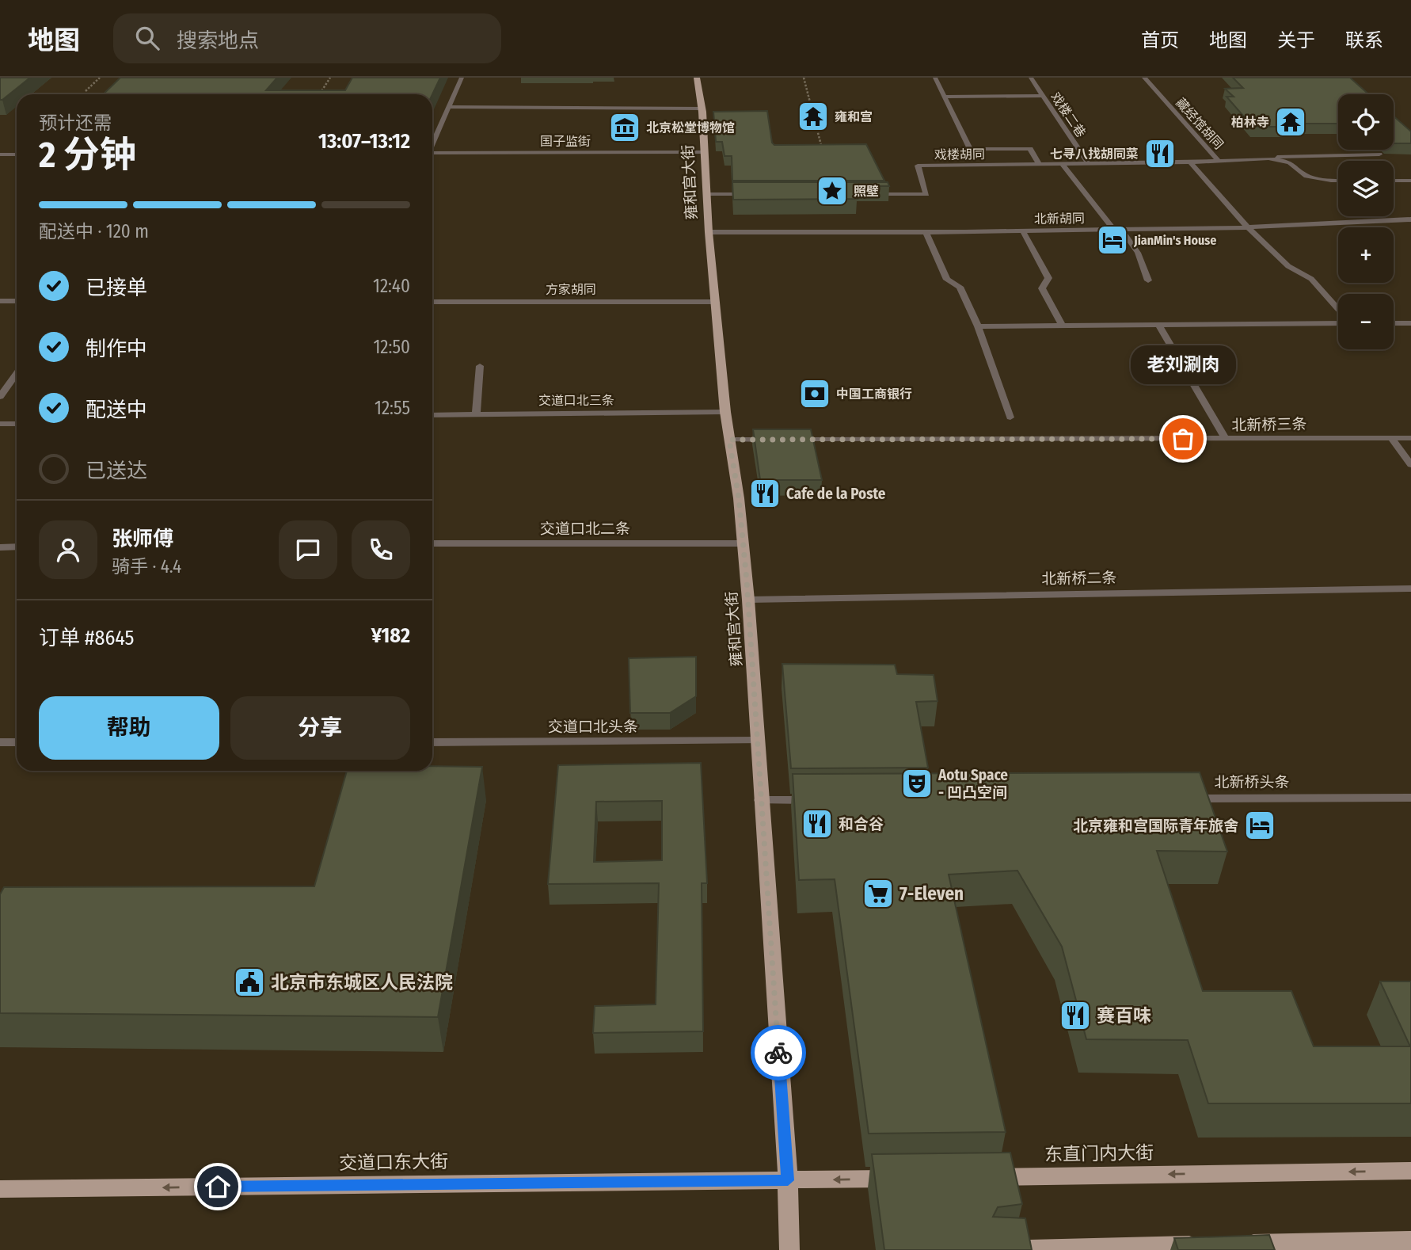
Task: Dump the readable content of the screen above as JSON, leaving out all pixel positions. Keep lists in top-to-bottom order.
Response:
{
  "streets": {
    "main road": ["雍和宫大街", "东直门内大街", "交道口东大街"],
    "street": [
      "戏楼二巷",
      "藏经馆胡同",
      "国子监街",
      "戏楼胡同",
      "北新胡同",
      "方家胡同",
      "交道口北三条",
      "北新桥三条",
      "交道口北二条",
      "北新桥二条",
      "交道口北头条",
      "北新桥头条"
    ]
  },
  "crossings": [
    ["戏楼二巷", "戏楼胡同"],
    ["藏经馆胡同", "戏楼胡同"],
    ["国子监街", "雍和宫大街"],
    ["雍和宫大街", "北新胡同"],
    ["雍和宫大街", "方家胡同"],
    ["雍和宫大街", "交道口北三条"],
    ["雍和宫大街", "交道口北二条"],
    ["雍和宫大街", "北新桥二条"],
    ["雍和宫大街", "交道口北头条"],
    ["雍和宫大街", "交道口东大街"]
  ],
  "one_way": ["交道口东大街"],
  "places": {
    "temple": ["雍和宫", "柏林寺"],
    "museum": ["北京松堂博物馆"],
    "restaurant": [
      "七寻八找胡同菜",
      "Cafe de la Poste",
      "和合谷",
      "赛百味"
    ],
    "place": ["照壁"],
    "hotel": ["JianMin's House", "北京雍和宫国际青年旅舍"],
    "bank": ["中国工商银行"],
    "other": ["老刘涮肉"],
    "theatre": ["Aotu Space - 凹凸空间"],
    "supermarket": ["7-Eleven"],
    "public building": ["北京市东城区人民法院"]
  },
  "page": {
    "header": "地图",
    "search": "搜索地点",
    "nav": [
      "首页",
      "地图",
      "关于",
      "联系"
    ],
    "map_buttons": ["+", "−"],
    "heading": ["2 分钟", "预计还需", "13:07–13:12"],
    "panel": [
      "张师傅",
      "骑手 · 4.4",
      "订单 #8645",
      "¥182"
    ],
    "bar": "配送中 · 120 m",
    "list": [
      ["已接单", "12:40"],
      ["制作中", "12:50"],
      ["配送中", "12:55"],
      "已送达"
    ],
    "bubble": "老刘涮肉",
    "buttons": ["帮助", "分享"]
  }
}
